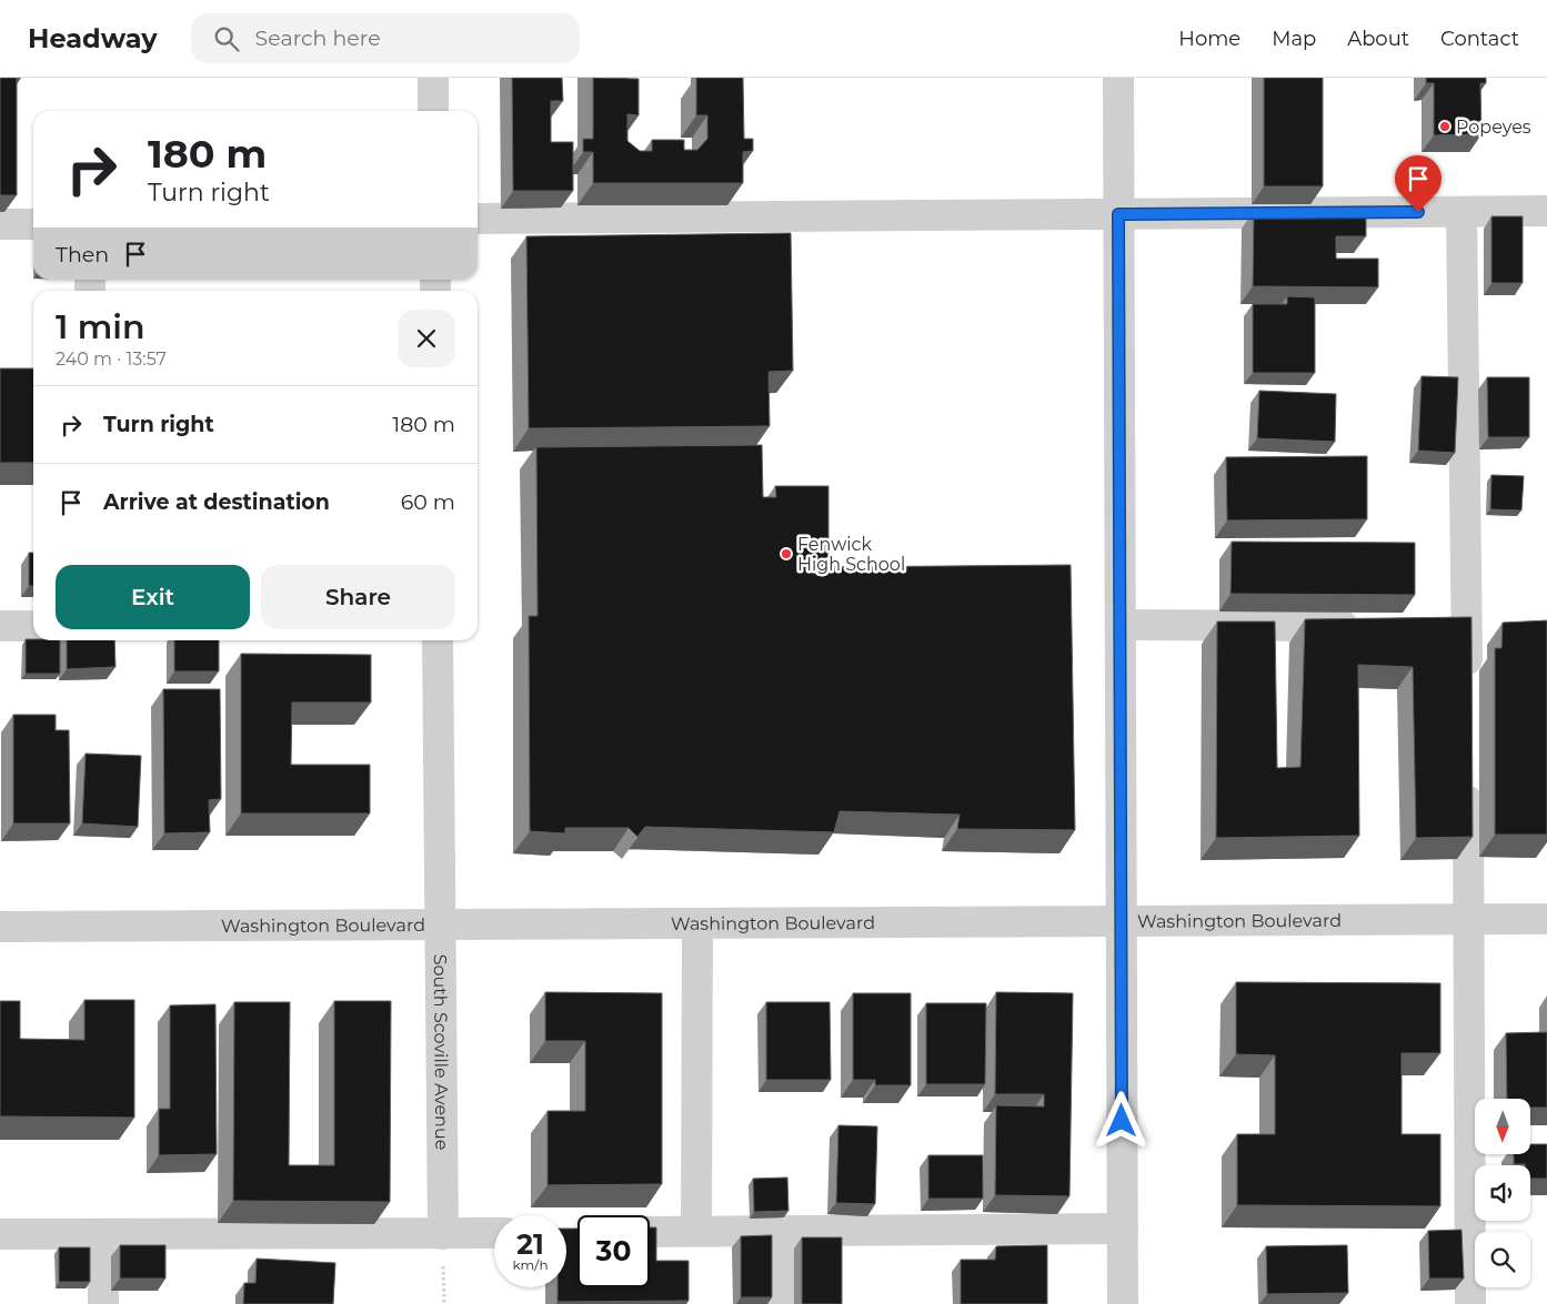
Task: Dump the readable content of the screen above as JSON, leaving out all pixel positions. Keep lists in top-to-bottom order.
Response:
{
  "streets": {
    "street": ["Washington Boulevard", "South Scoville Avenue"]
  },
  "crossings": [
    ["Washington Boulevard", "South Scoville Avenue"]
  ],
  "places": ["Popeyes", "Fenwick High School"],
  "north": "bottom",
  "page": {
    "header": "Headway",
    "search": "Search here",
    "nav": [
      "Home",
      "Map",
      "About",
      "Contact"
    ],
    "turn": ["180 m", "Turn right"],
    "then": "Then",
    "heading": ["1 min", "240 m · 13:57"],
    "list": [
      {
        "name": "Turn right",
        "value": "180 m"
      },
      {
        "name": "Arrive at destination",
        "value": "60 m"
      }
    ],
    "buttons": ["Exit", "Share"],
    "speed": "21 km/h",
    "limit": "30"
  }
}
